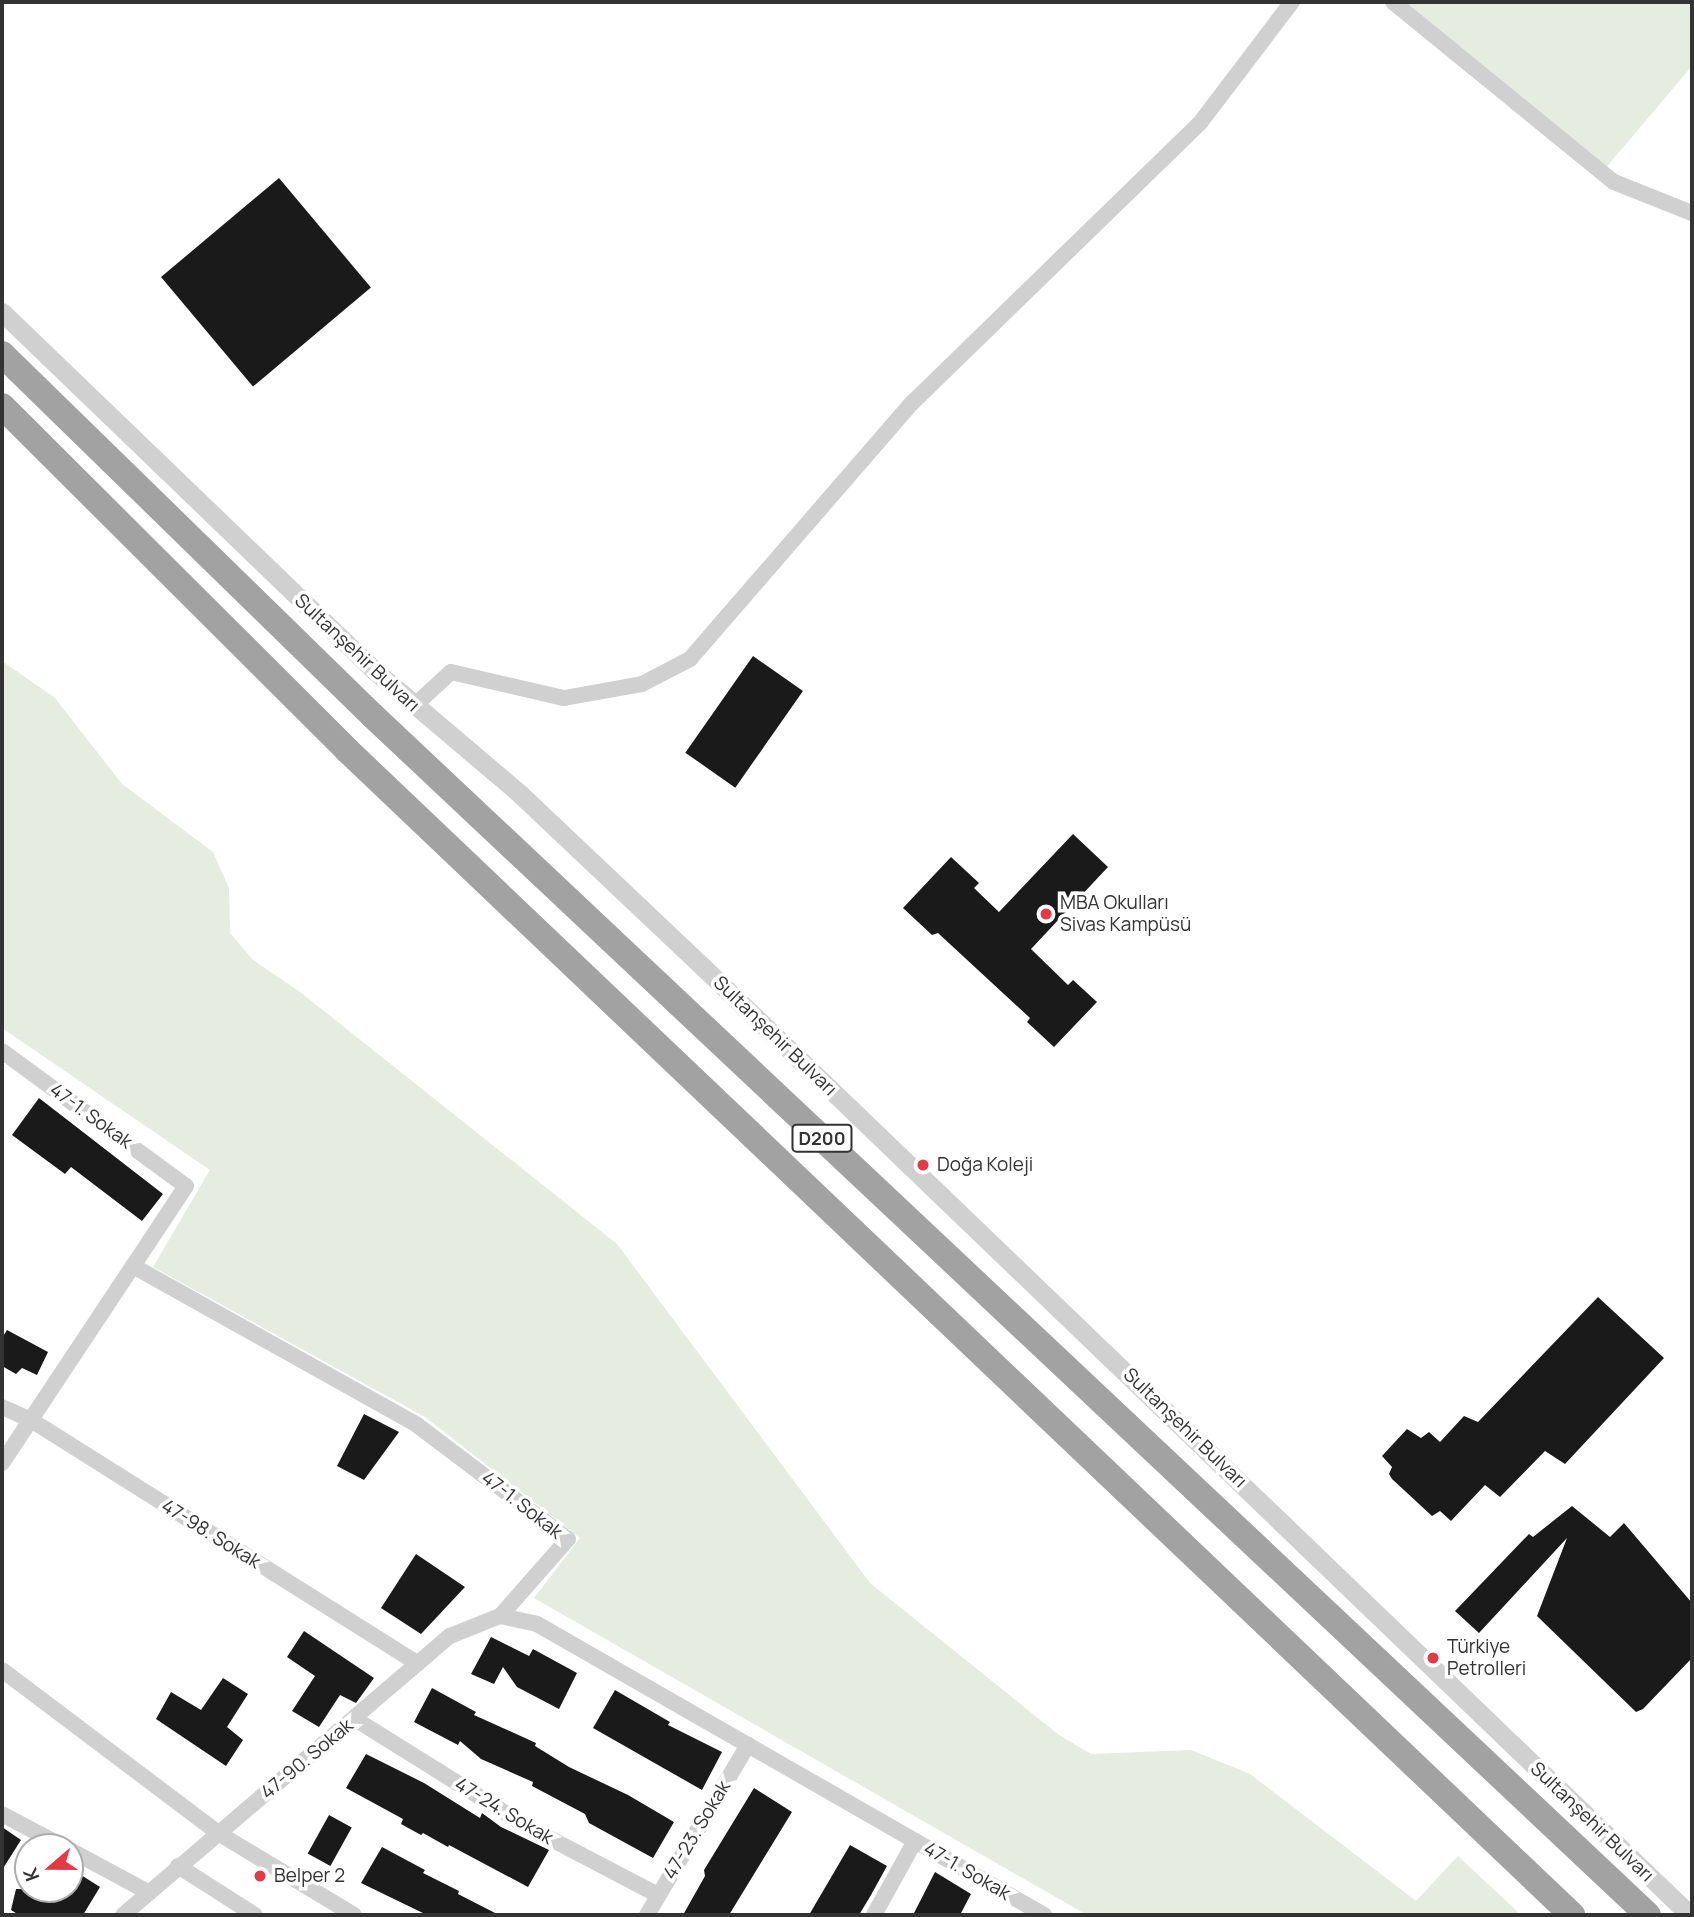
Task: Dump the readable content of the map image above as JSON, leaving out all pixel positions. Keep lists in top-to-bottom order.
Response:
{
  "streets": {
    "highway": ["Sultanşehir Bulvarı", "D200"],
    "street": [
      "47-1. Sokak",
      "47-98. Sokak",
      "47-90. Sokak",
      "47-24. Sokak",
      "47-23. Sokak"
    ]
  },
  "crossings": [
    ["47-1. Sokak", "47-90. Sokak"],
    ["47-1. Sokak", "47-23. Sokak"],
    ["47-98. Sokak", "47-90. Sokak"],
    ["47-90. Sokak", "47-24. Sokak"],
    ["47-24. Sokak", "47-23. Sokak"]
  ],
  "places": [
    "MBA Okulları Sivas Kampüsü",
    "Doğa Koleji",
    "Türkiye Petrolleri",
    "Belper 2"
  ],
  "north": "left"
}
